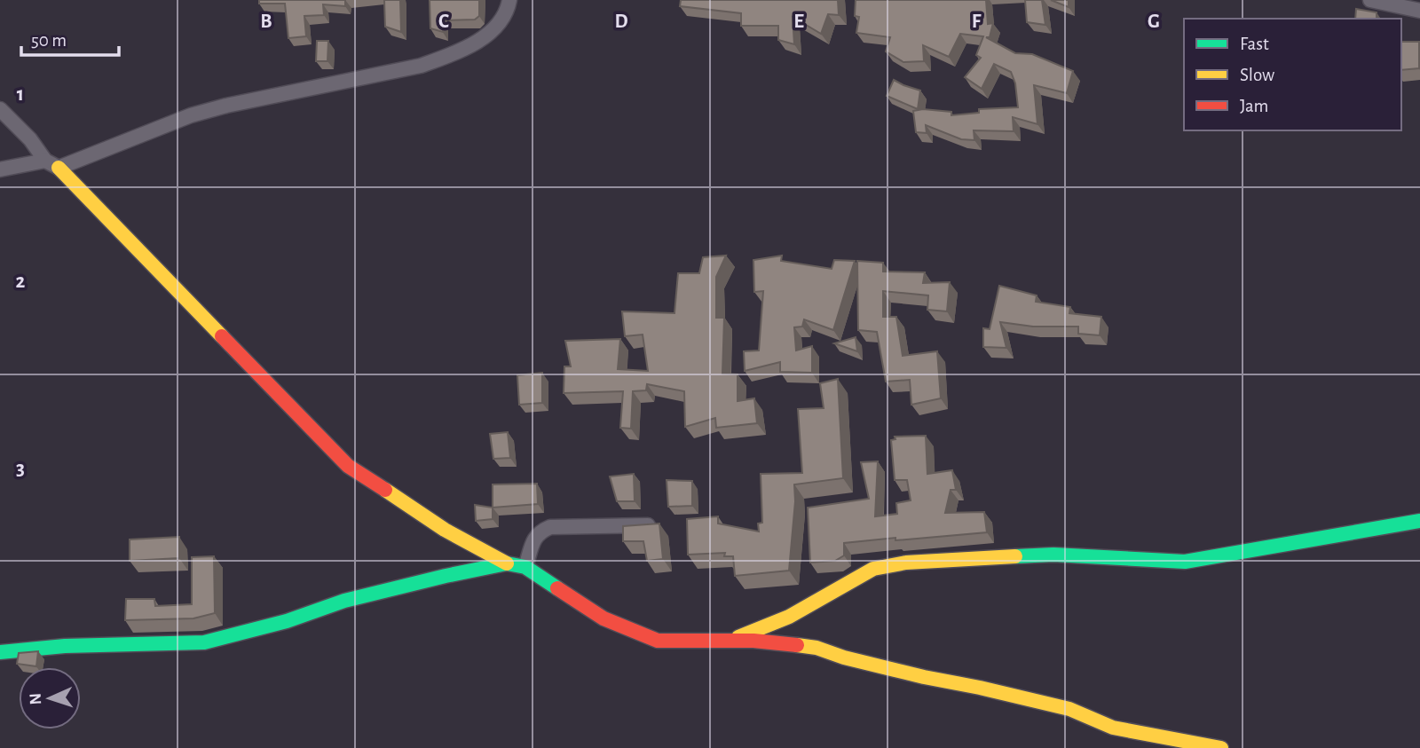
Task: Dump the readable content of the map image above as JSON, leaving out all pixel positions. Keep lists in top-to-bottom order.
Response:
{
  "legend": ["Fast", "Slow", "Jam"],
  "scale_bar": "50 m",
  "north": "left",
  "grid": {
    "columns": [
      "B",
      "C",
      "D",
      "E",
      "F",
      "G"
    ],
    "rows": ["1", "2", "3"]
  }
}
